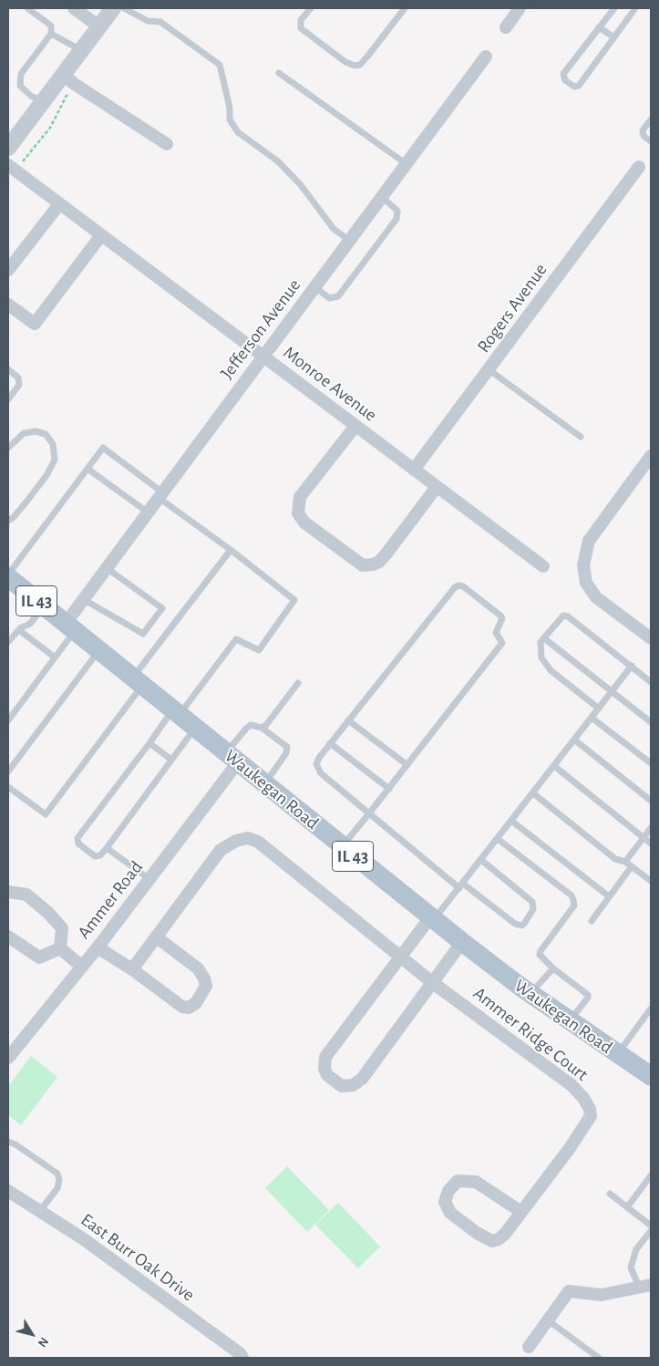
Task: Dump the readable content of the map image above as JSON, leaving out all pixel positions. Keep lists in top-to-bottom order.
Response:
{
  "streets": {
    "main road": ["IL 43", "Waukegan Road"],
    "street": [
      "Rogers Avenue",
      "Jefferson Avenue",
      "Monroe Avenue",
      "Ammer Road",
      "Ammer Ridge Court",
      "East Burr Oak Drive"
    ]
  },
  "crossings": [
    ["Rogers Avenue", "Monroe Avenue"],
    ["Jefferson Avenue", "Monroe Avenue"],
    ["Jefferson Avenue", "Waukegan Road"],
    ["Waukegan Road", "Ammer Road"]
  ],
  "north": "bottom right"
}
